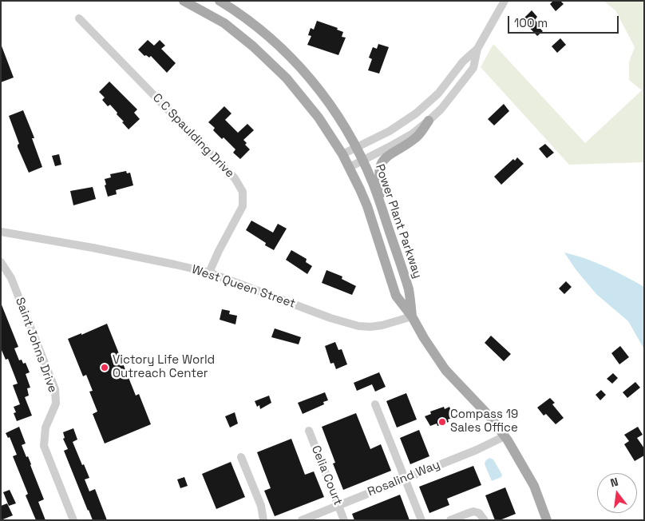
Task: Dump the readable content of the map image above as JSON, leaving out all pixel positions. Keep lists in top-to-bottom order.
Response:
{
  "streets": {
    "main road": ["Power Plant Parkway"],
    "street": [
      "C C Spaulding Drive",
      "West Queen Street",
      "Saint Johns Drive",
      "Celia Court",
      "Rosalind Way"
    ]
  },
  "crossings": [
    ["C C Spaulding Drive", "West Queen Street"],
    ["Power Plant Parkway", "West Queen Street"],
    ["Power Plant Parkway", "Rosalind Way"],
    ["Celia Court", "Rosalind Way"]
  ],
  "places": ["Victory Life World Outreach Center", "Compass 19 Sales Office"],
  "scale_bar": "100 m",
  "north": "top"
}
